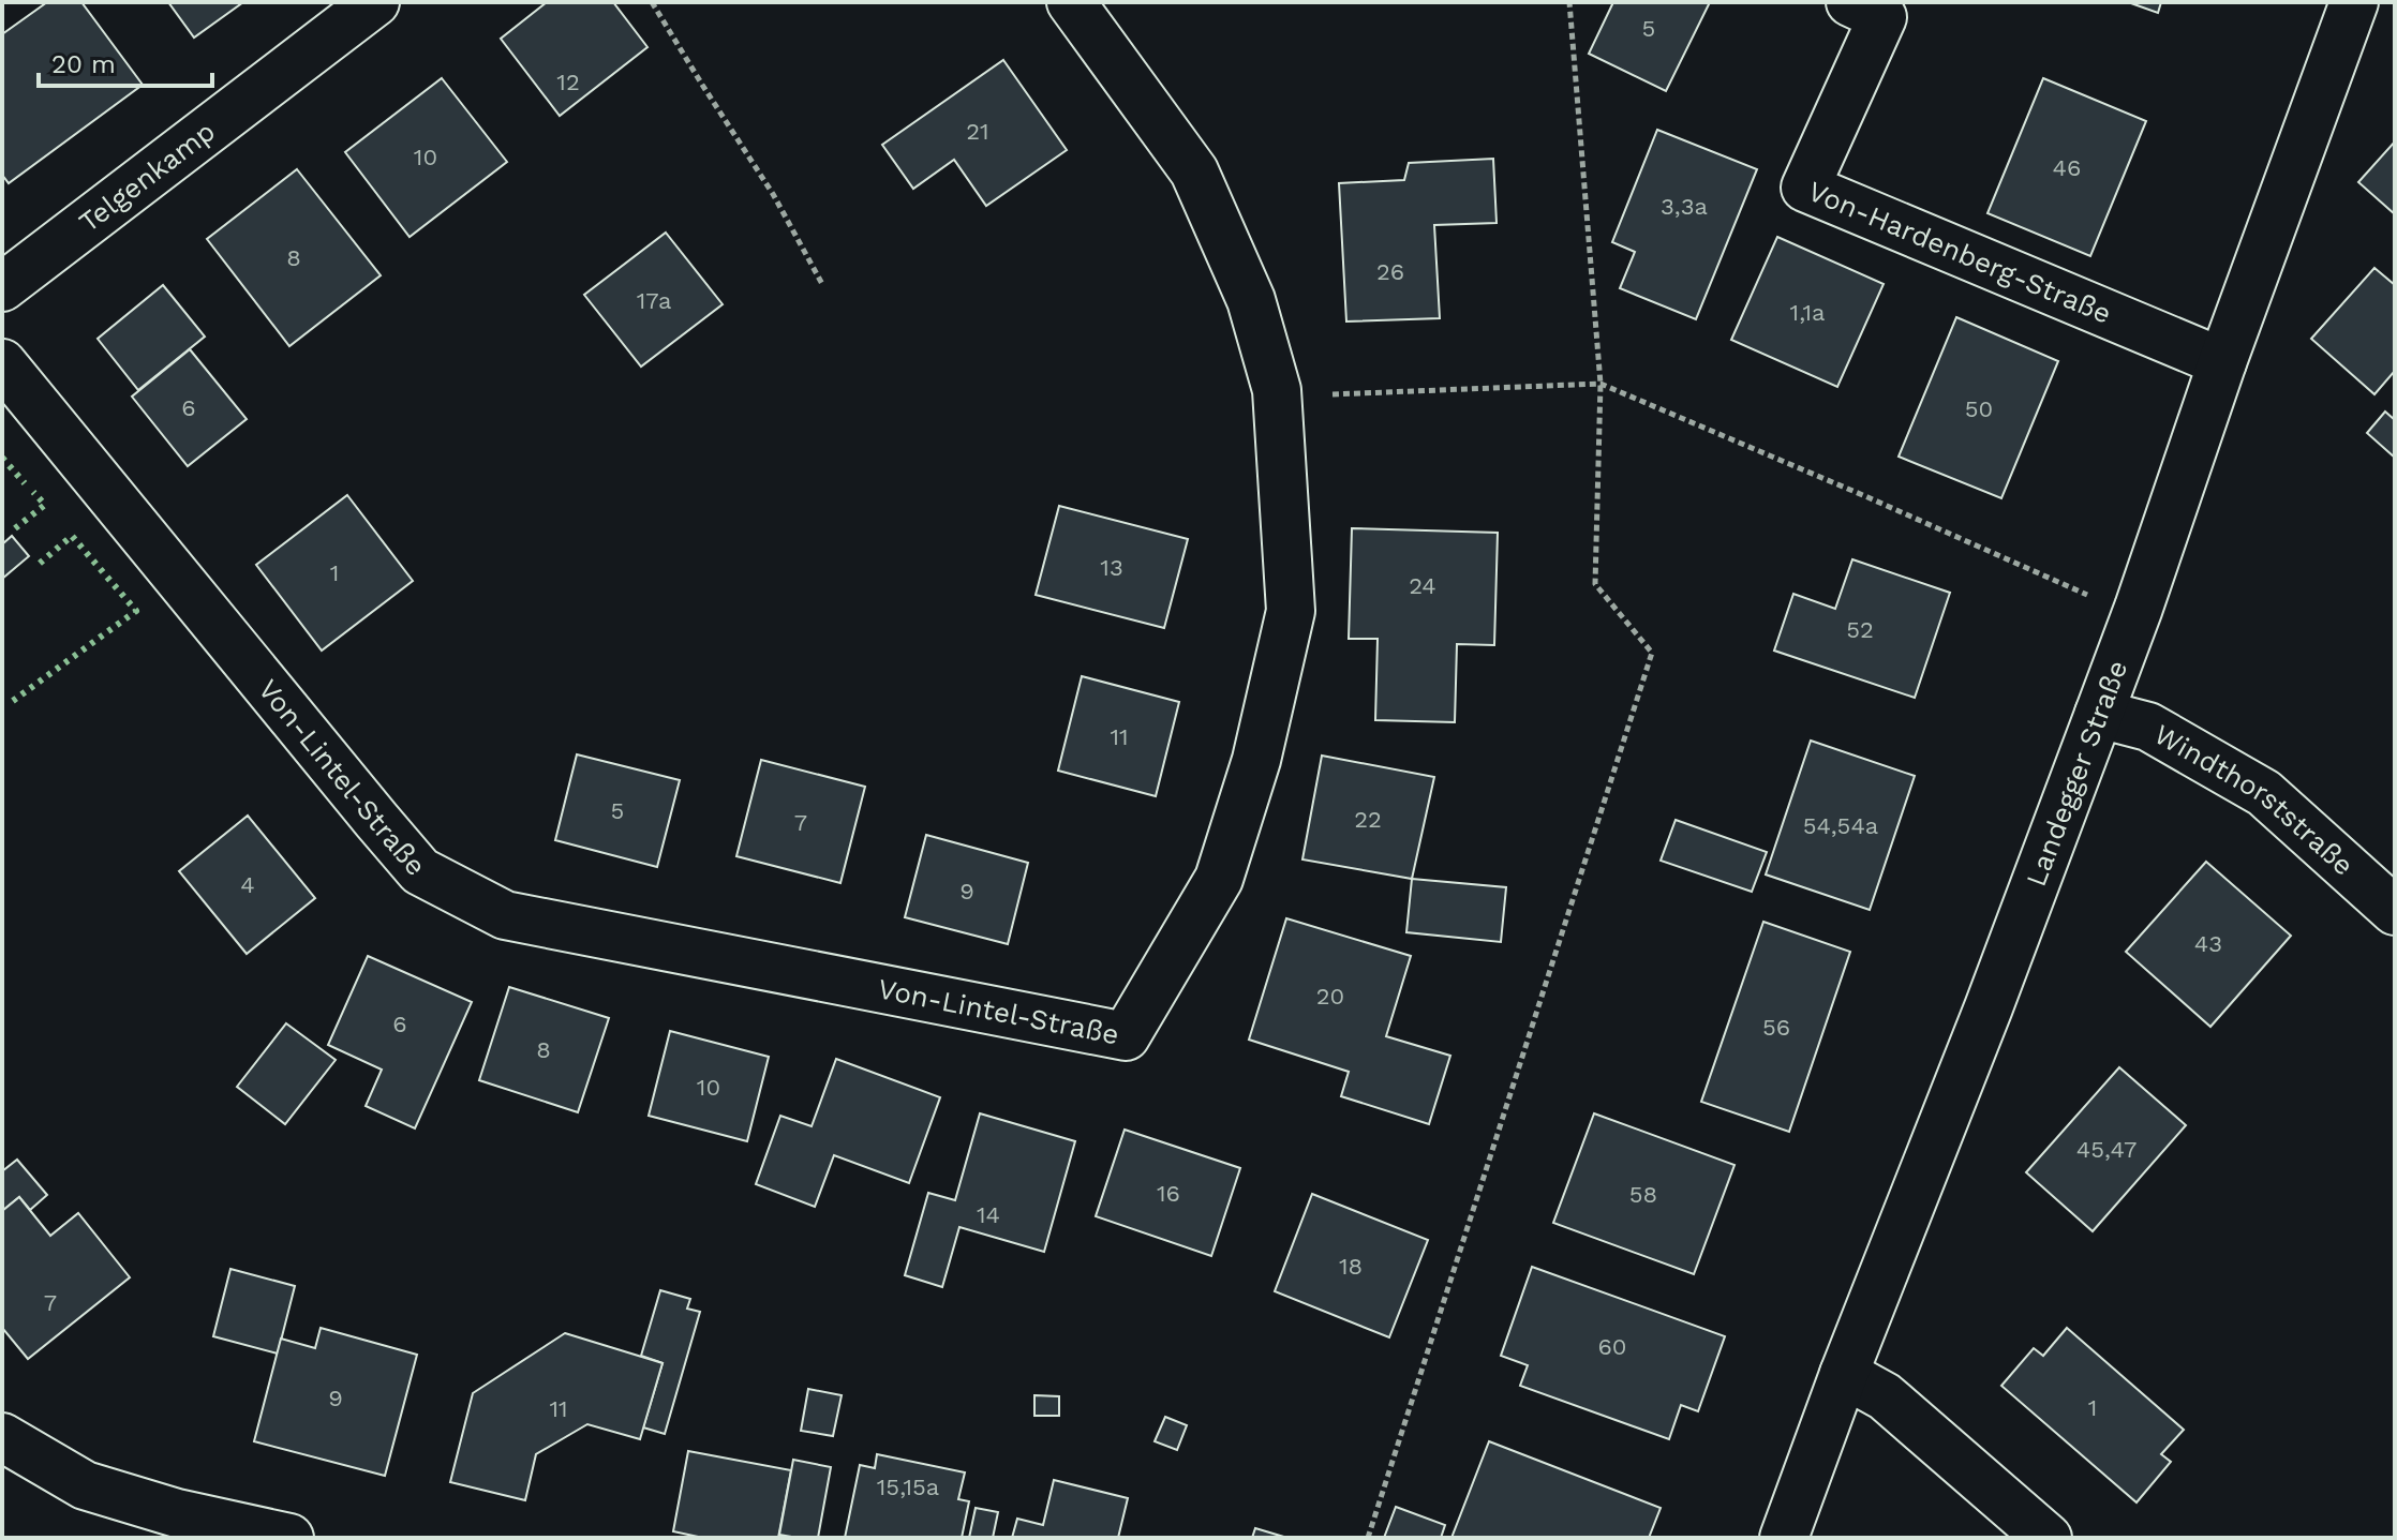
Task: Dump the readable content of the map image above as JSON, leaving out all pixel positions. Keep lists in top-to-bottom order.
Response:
{
  "streets": {
    "street": [
      "Telgenkamp",
      "Von-Hardenberg-Straße",
      "Landegger Straße",
      "Von-Lintel-Straße",
      "Windthorststraße"
    ]
  },
  "crossings": [
    ["Von-Hardenberg-Straße", "Landegger Straße"],
    ["Landegger Straße", "Windthorststraße"]
  ],
  "house_numbers": [
    "5",
    "12",
    "21",
    "10",
    "46",
    "3,3a",
    "8",
    "26",
    "17a",
    "1,1a",
    "6",
    "50",
    "13",
    "1",
    "24",
    "52",
    "11",
    "5",
    "22",
    "7",
    "54,54a",
    "4",
    "9",
    "43",
    "20",
    "6",
    "56",
    "8",
    "10",
    "45,47",
    "16",
    "58",
    "14",
    "18",
    "7",
    "60",
    "9",
    "1",
    "11",
    "15,15a"
  ],
  "scale_bar": "20 m"
}
